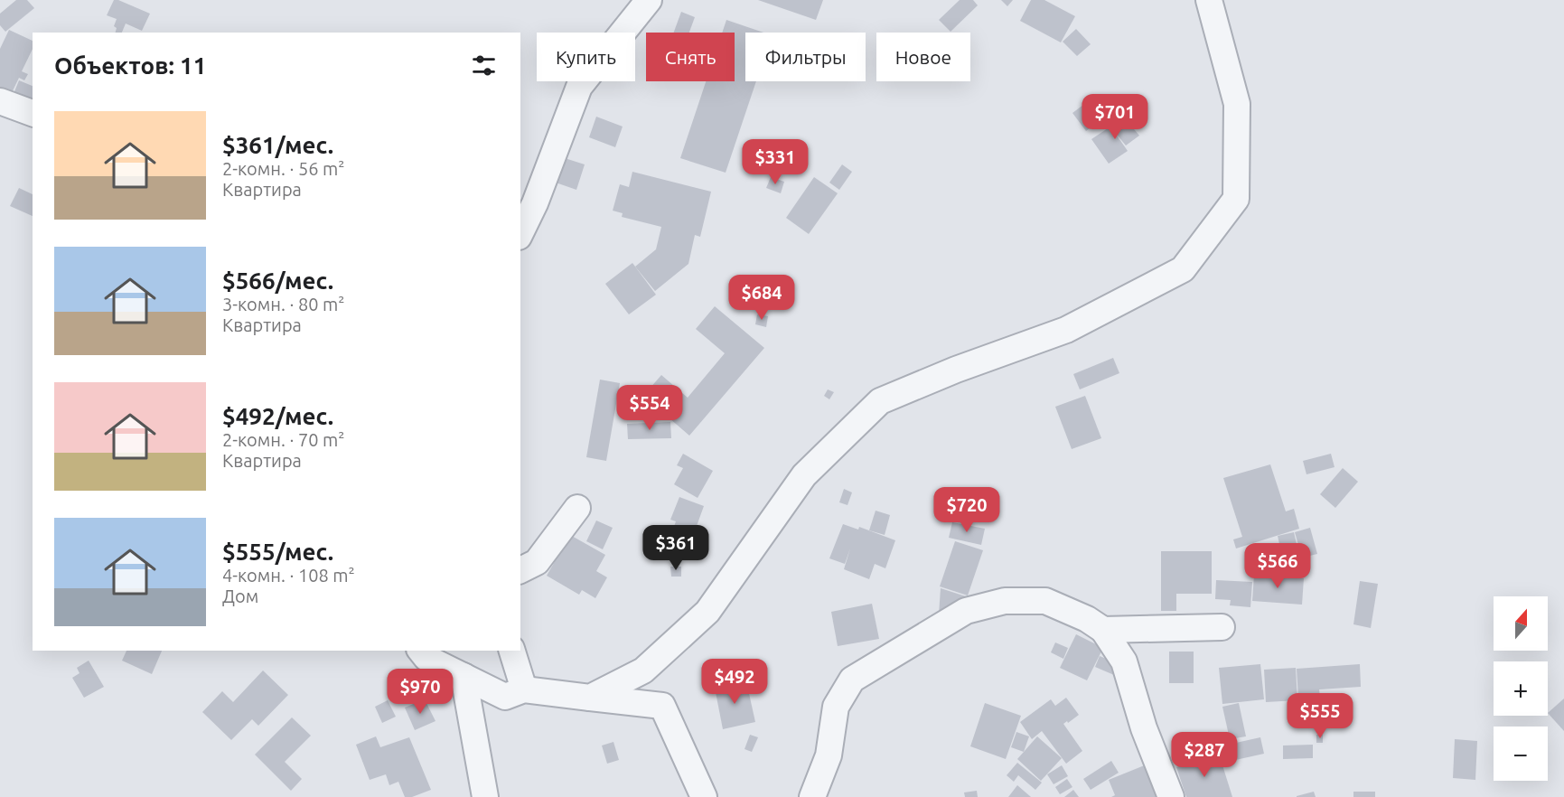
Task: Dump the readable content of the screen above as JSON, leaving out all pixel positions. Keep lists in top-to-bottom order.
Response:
{
  "north": "top",
  "page": {
    "chip": [
      "Купить",
      "Снять",
      "Фильтры",
      "Новое"
    ],
    "heading": "Объектов: 11",
    "price": [
      "$701",
      "$331",
      "$684",
      "$554",
      "$720",
      "$361",
      "$566",
      "$492",
      "$970",
      "$555",
      "$287"
    ],
    "list": [
      {
        "name": "$361/мес.",
        "note": "2-комн. · 56 m² · Квартира"
      },
      {
        "name": "$566/мес.",
        "note": "3-комн. · 80 m² · Квартира"
      },
      {
        "name": "$492/мес.",
        "note": "2-комн. · 70 m² · Квартира"
      },
      {
        "name": "$555/мес.",
        "note": "4-комн. · 108 m² · Дом"
      }
    ],
    "map_buttons": ["+", "−"]
  }
}
